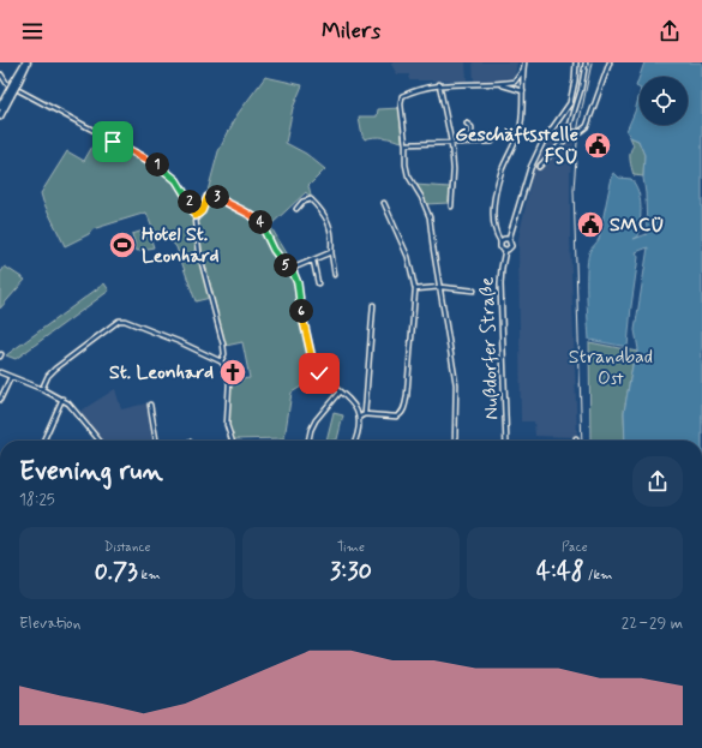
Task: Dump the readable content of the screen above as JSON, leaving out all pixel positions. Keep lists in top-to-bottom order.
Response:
{
  "streets": {
    "street": ["Nußdorfer Straße"]
  },
  "parks": ["Strandbad Ost"],
  "places": {
    "public building": ["Geschäftsstelle FSÜ", "SMCÜ"],
    "sports": ["Hotel St. Leonhard"],
    "church": ["St. Leonhard"]
  },
  "page": {
    "header": "Milers",
    "pins": [
      "1",
      "3",
      "2",
      "4",
      "5",
      "6"
    ],
    "heading": ["Evening run", "18:25"],
    "stats": [
      ["Distance", "0.73 km"],
      ["Time", "3:30"],
      ["Pace", "4:48 /km"]
    ],
    "chart": ["Elevation", "22–29 m"]
  }
}
